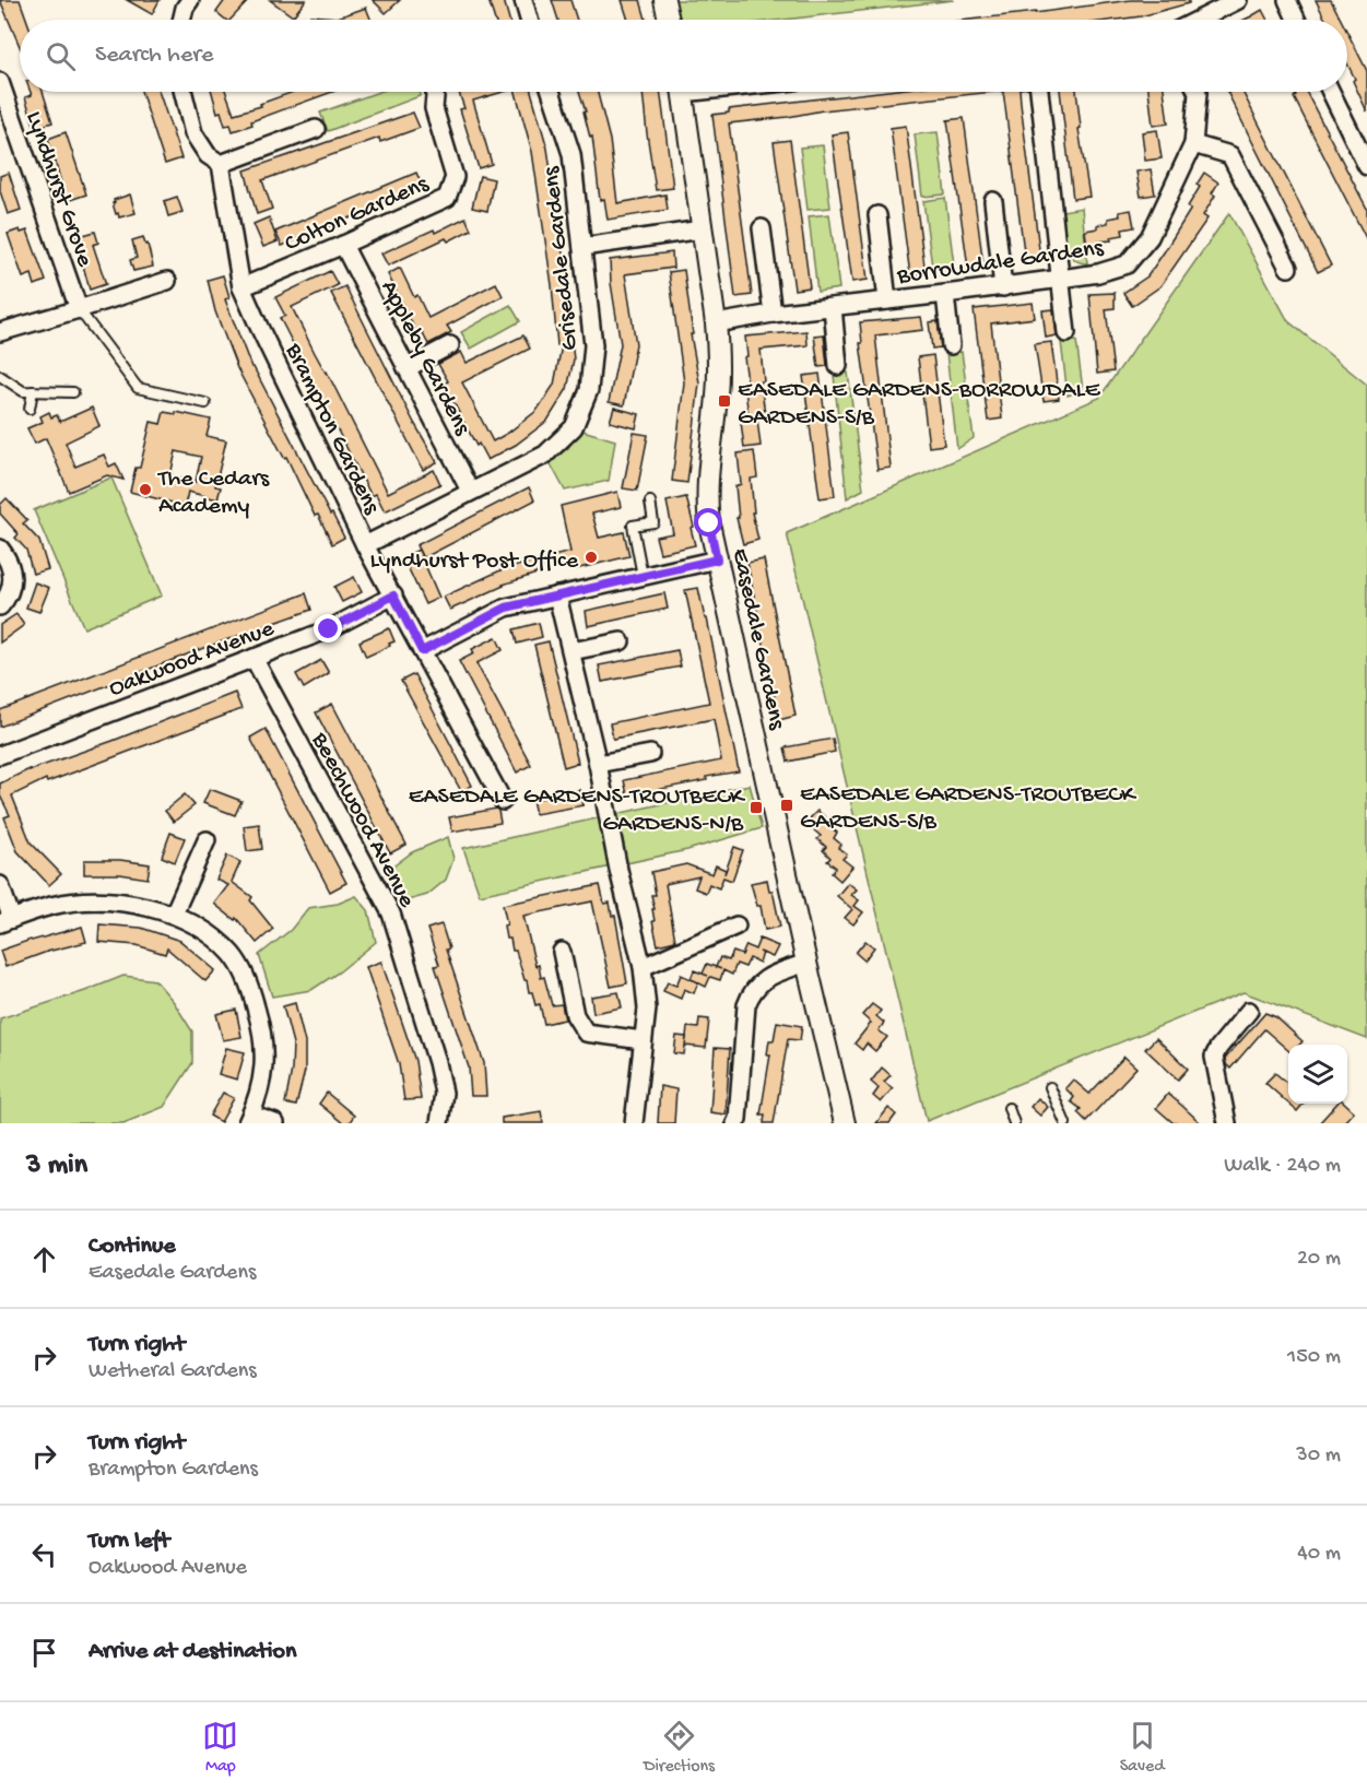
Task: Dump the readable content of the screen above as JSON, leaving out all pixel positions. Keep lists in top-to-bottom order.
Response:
{
  "streets": {
    "street": [
      "Lyndhurst Grove",
      "Colton Gardens",
      "Grisedale Gardens",
      "Borrowdale Gardens",
      "Appleby Gardens",
      "Brampton Gardens",
      "Easedale Gardens",
      "Oakwood Avenue",
      "Beechwood Avenue"
    ]
  },
  "crossings": [
    ["Colton Gardens", "Appleby Gardens"],
    ["Colton Gardens", "Brampton Gardens"],
    ["Grisedale Gardens", "Appleby Gardens"],
    ["Grisedale Gardens", "Brampton Gardens"],
    ["Borrowdale Gardens", "Easedale Gardens"],
    ["Brampton Gardens", "Oakwood Avenue"],
    ["Oakwood Avenue", "Beechwood Avenue"]
  ],
  "places": {
    "transit": ["EASEDALE GARDENS-BORROWDALE GARDENS-S/B", "EASEDALE GARDENS-TROUTBECK GARDENS-S/B", "EASEDALE GARDENS-TROUTBECK GARDENS-N/B"],
    "other": ["The Cedars Academy", "Lyndhurst Post Office"]
  },
  "page": {
    "search": "Search here",
    "heading": ["3 min", "Walk · 240 m"],
    "list": [
      ["Continue", "Easedale Gardens", "20 m"],
      ["Turn right", "Wetheral Gardens", "150 m"],
      ["Turn right", "Brampton Gardens", "30 m"],
      ["Turn left", "Oakwood Avenue", "40 m"],
      "Arrive at destination"
    ],
    "nav": ["Map", "Directions", "Saved"]
  }
}
